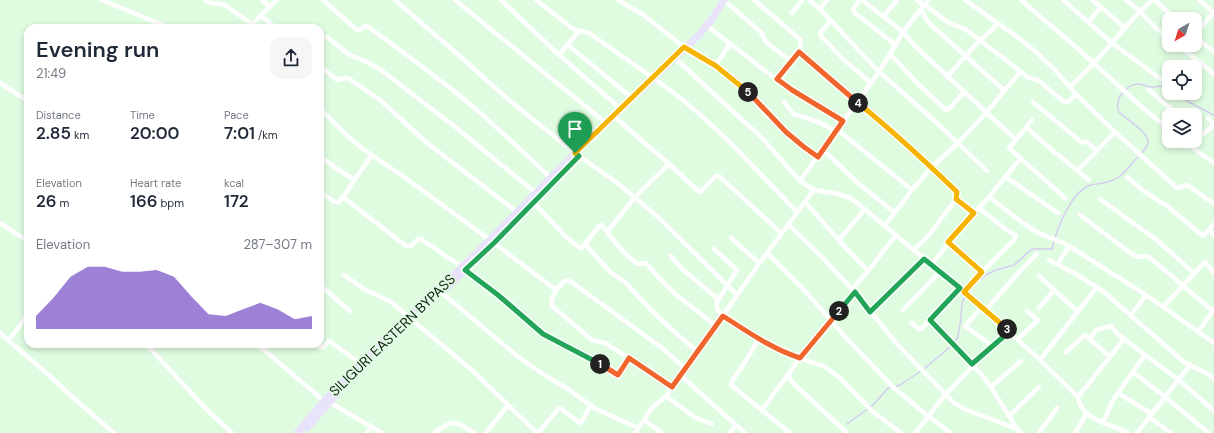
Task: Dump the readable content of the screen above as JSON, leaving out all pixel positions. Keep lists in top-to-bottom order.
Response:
{
  "streets": {
    "main road": ["SILIGURI EASTERN BYPASS"]
  },
  "north": "bottom left",
  "page": {
    "heading": ["Evening run", "21:49"],
    "pins": [
      "5",
      "4",
      "2",
      "3",
      "1"
    ],
    "stats": [
      ["Distance", "2.85 km"],
      ["Time", "20:00"],
      ["Pace", "7:01 /km"],
      ["Elevation", "26 m"],
      ["Heart rate", "166 bpm"],
      ["kcal", "172"]
    ],
    "chart": ["Elevation", "287–307 m"]
  }
}
